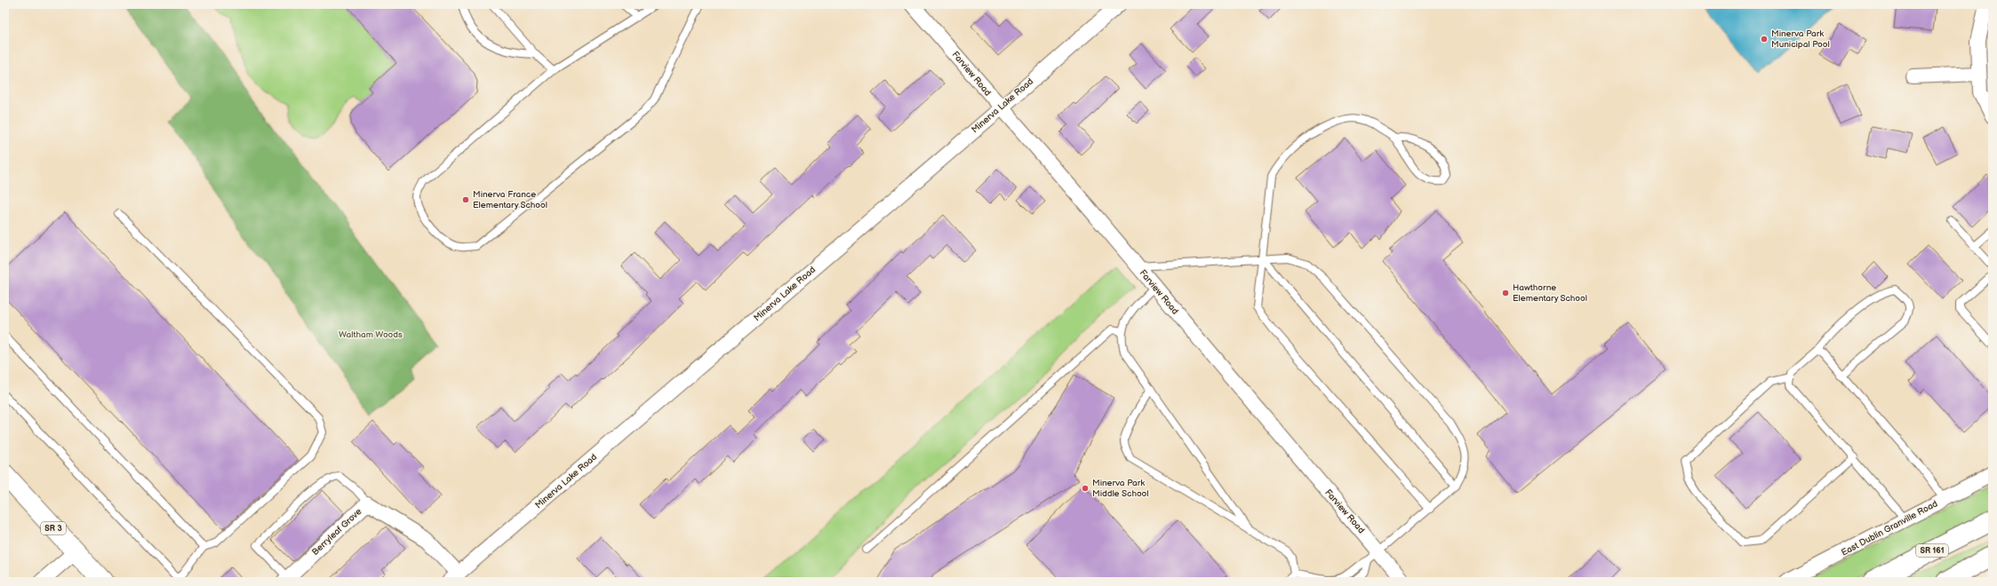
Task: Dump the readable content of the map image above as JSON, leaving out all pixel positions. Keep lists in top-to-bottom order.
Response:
{
  "streets": {
    "main road": ["SR 3", "SR 161"],
    "street": [
      "Farview Road",
      "Minerva Lake Road",
      "East Dublin Granville Road",
      "Berryleaf Grove"
    ]
  },
  "crossings": [
    ["Farview Road", "Minerva Lake Road"],
    ["Minerva Lake Road", "Berryleaf Grove"]
  ],
  "parks": ["Waltham Woods"],
  "places": [
    "Minerva Park Municipal Pool",
    "Minerva France Elementary School",
    "Hawthorne Elementary School",
    "Minerva Park Middle School"
  ]
}
